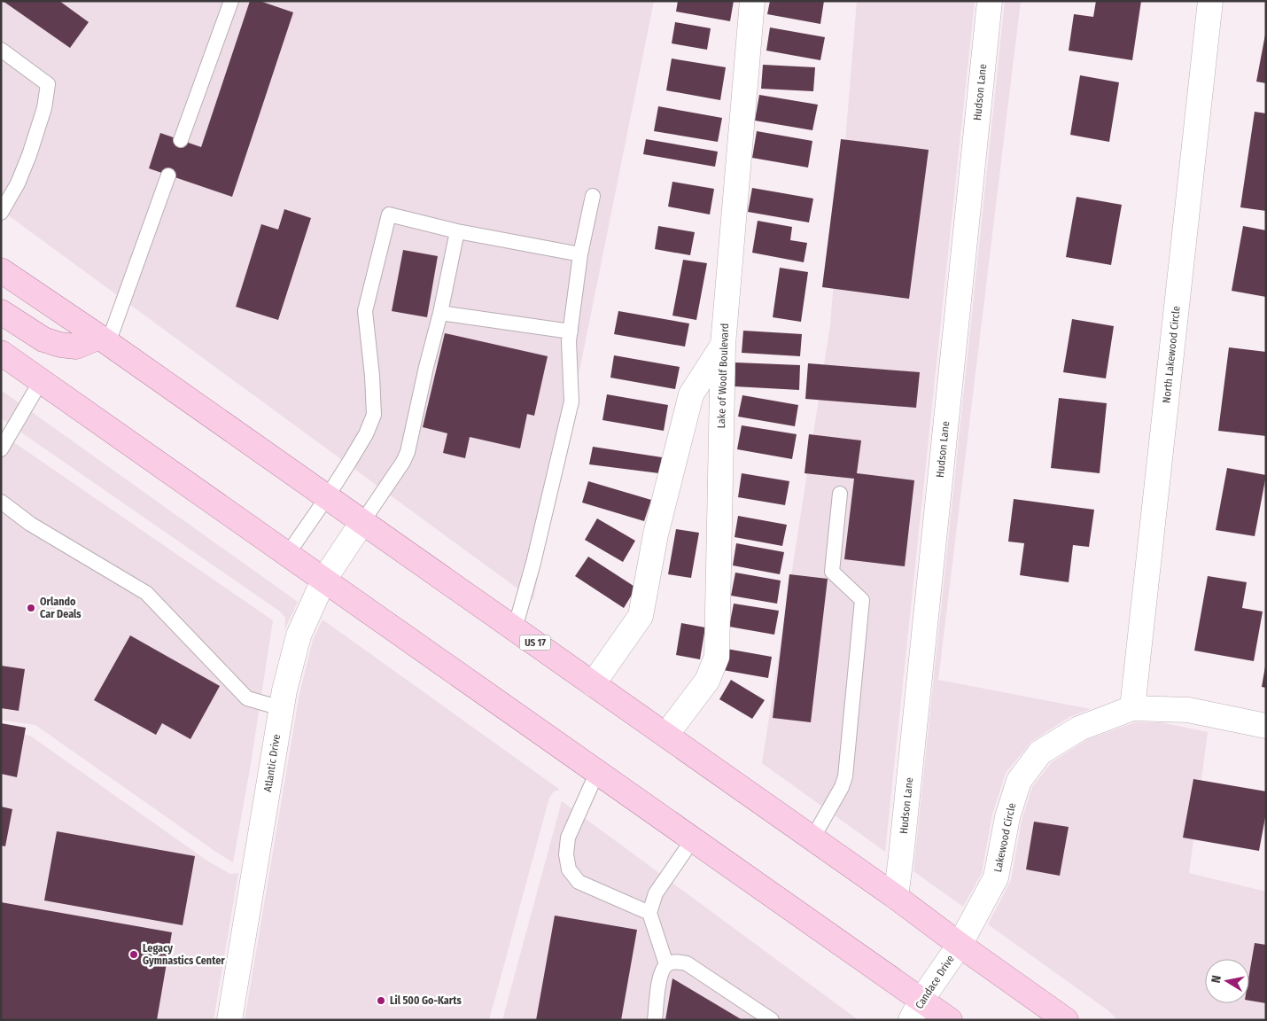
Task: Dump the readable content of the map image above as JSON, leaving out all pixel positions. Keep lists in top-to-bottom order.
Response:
{
  "streets": {
    "main road": ["US 17"],
    "street": [
      "Hudson Lane",
      "North Lakewood Circle",
      "Lake of Woolf Boulevard",
      "Atlantic Drive",
      "Lakewood Circle",
      "Candace Drive"
    ]
  },
  "crossings": [
    ["Hudson Lane", "US 17"],
    ["North Lakewood Circle", "Lakewood Circle"],
    ["Lake of Woolf Boulevard", "US 17"],
    ["US 17", "Atlantic Drive"],
    ["US 17", "Lakewood Circle"],
    ["US 17", "Candace Drive"],
    ["Lakewood Circle", "Candace Drive"]
  ],
  "places": ["Orlando Car Deals", "Legacy Gymnastics Center", "Lil 500 Go-Karts"],
  "north": "left"
}
